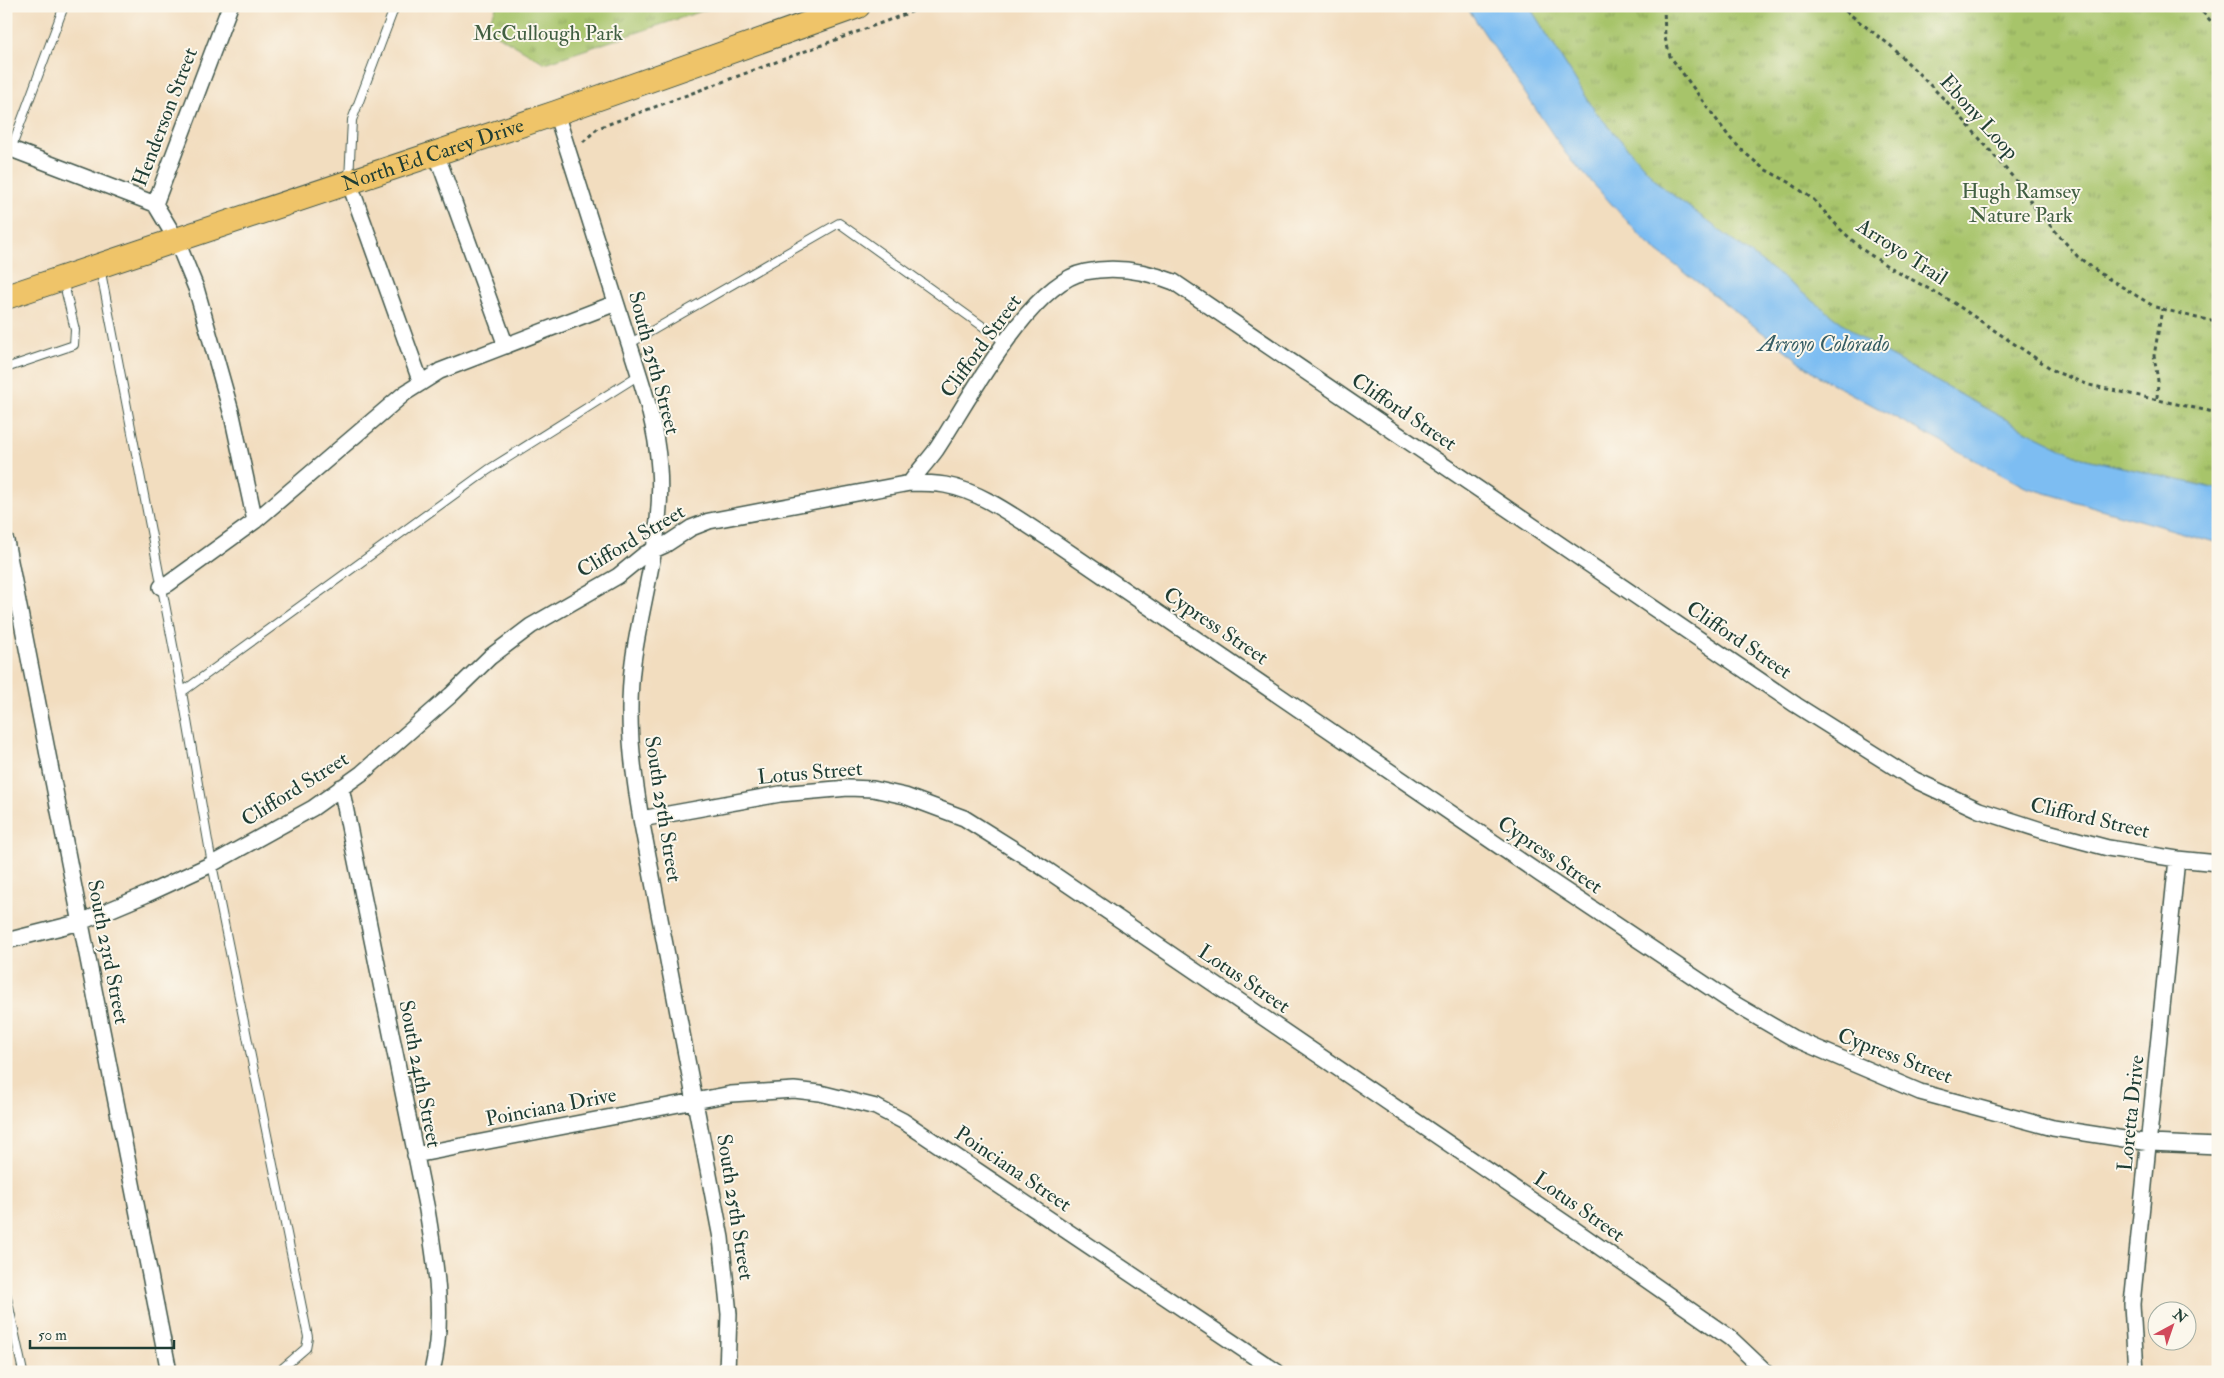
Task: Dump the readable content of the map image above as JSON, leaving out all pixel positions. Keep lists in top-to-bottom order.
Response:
{
  "streets": {
    "main road": ["North Ed Carey Drive"],
    "street": [
      "Henderson Street",
      "Clifford Street",
      "South 25th Street",
      "Cypress Street",
      "Lotus Street",
      "South 23rd Street",
      "South 24th Street",
      "Poinciana Drive",
      "Loretta Drive",
      "Poinciana Street"
    ],
    "path": ["Ebony Loop", "Arroyo Trail"]
  },
  "crossings": [
    ["Henderson Street", "North Ed Carey Drive"],
    ["North Ed Carey Drive", "South 25th Street"],
    ["Clifford Street", "South 25th Street"],
    ["Clifford Street", "Cypress Street"],
    ["Clifford Street", "South 23rd Street"],
    ["Clifford Street", "South 24th Street"],
    ["Clifford Street", "Loretta Drive"],
    ["South 25th Street", "Lotus Street"],
    ["South 25th Street", "Poinciana Drive"],
    ["South 25th Street", "Poinciana Street"],
    ["Cypress Street", "Loretta Drive"],
    ["South 24th Street", "Poinciana Drive"],
    ["Poinciana Drive", "Poinciana Street"]
  ],
  "water": ["Arroyo Colorado"],
  "parks": ["McCullough Park", "Hugh Ramsey Nature Park"],
  "scale_bar": "50 m",
  "north": "top right"
}
